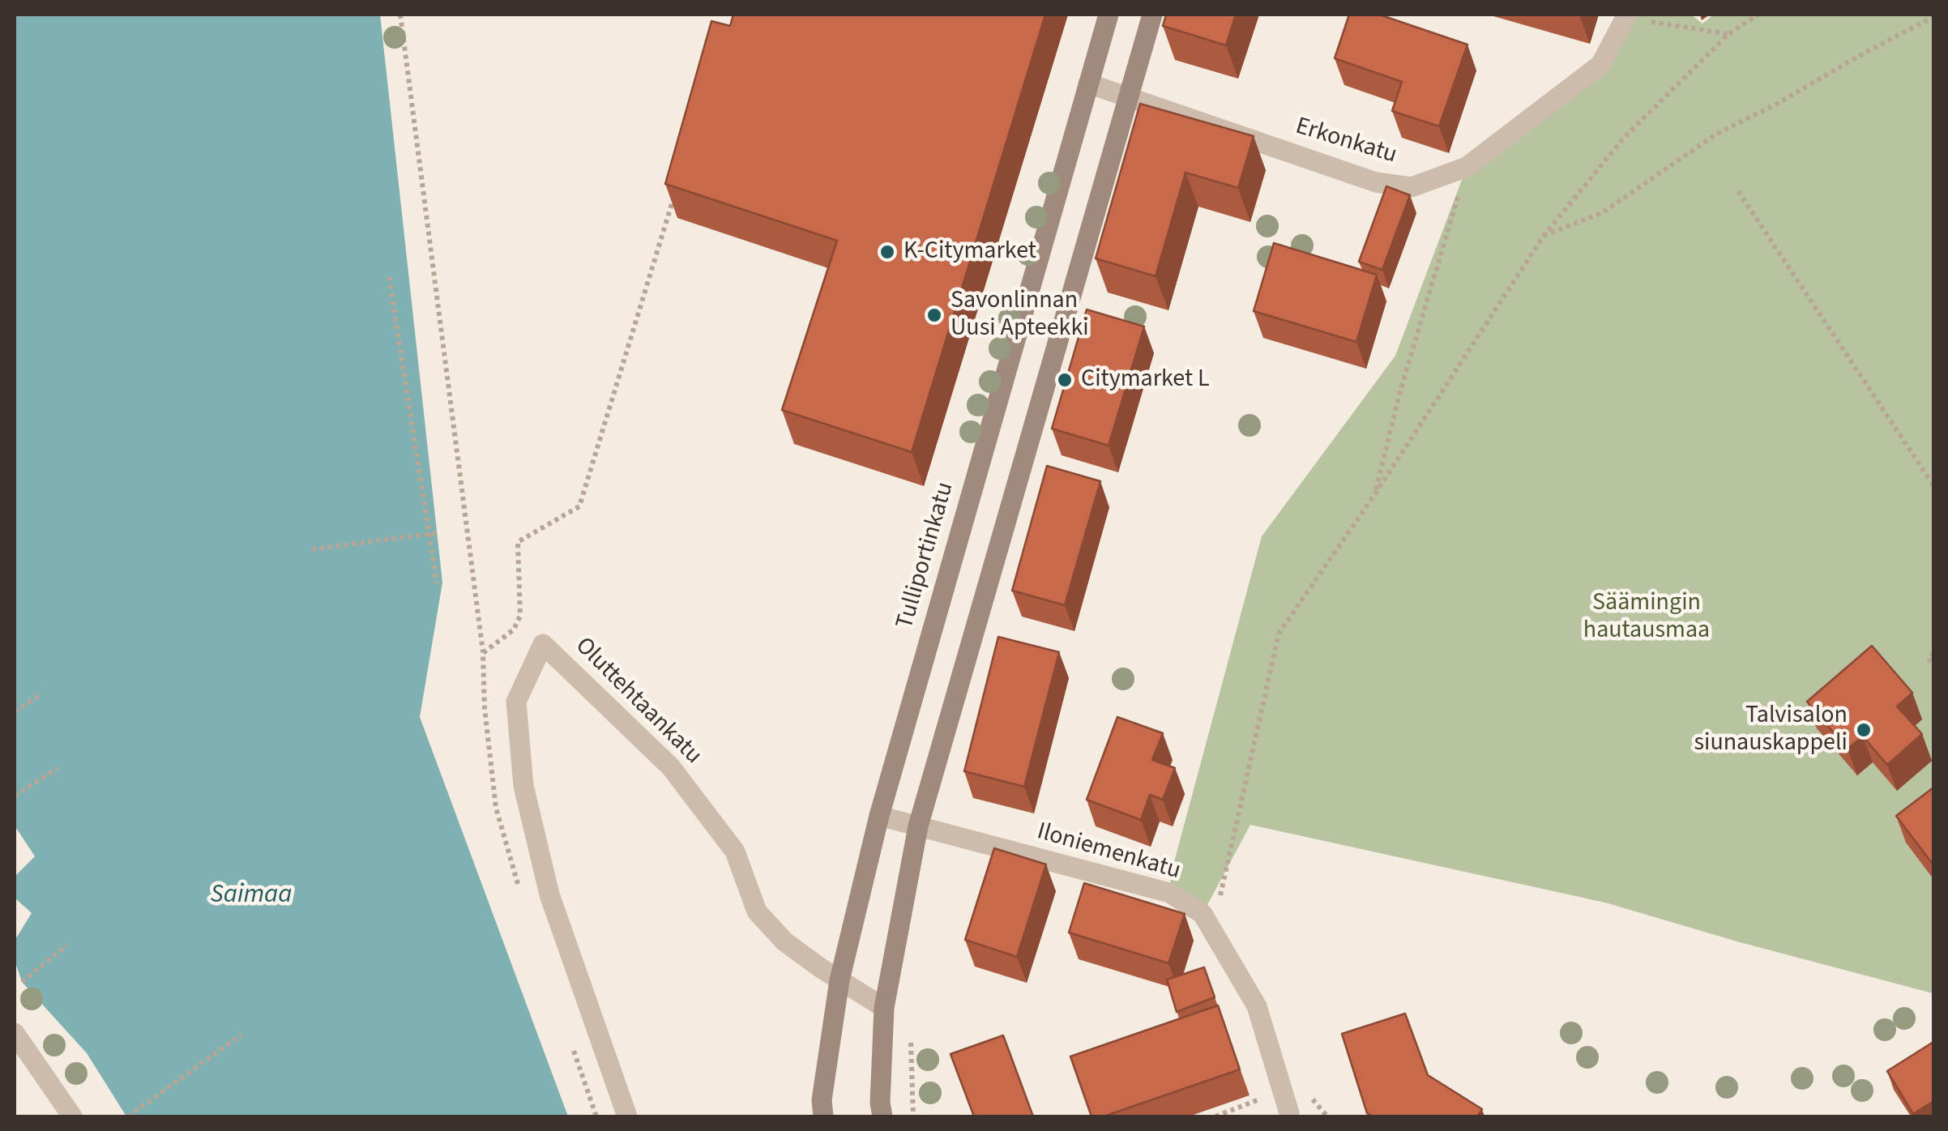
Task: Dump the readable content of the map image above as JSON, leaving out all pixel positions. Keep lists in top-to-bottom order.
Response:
{
  "streets": {
    "main road": ["Tulliportinkatu"],
    "street": ["Erkonkatu", "Oluttehtaankatu", "Iloniemenkatu"]
  },
  "crossings": [
    ["Erkonkatu", "Tulliportinkatu"],
    ["Tulliportinkatu", "Oluttehtaankatu"],
    ["Tulliportinkatu", "Iloniemenkatu"]
  ],
  "water": ["Saimaa"],
  "parks": ["Säämingin hautausmaa"],
  "places": [
    "K-Citymarket",
    "Savonlinnan Uusi Apteekki",
    "Citymarket L",
    "Talvisalon siunauskappeli"
  ]
}
